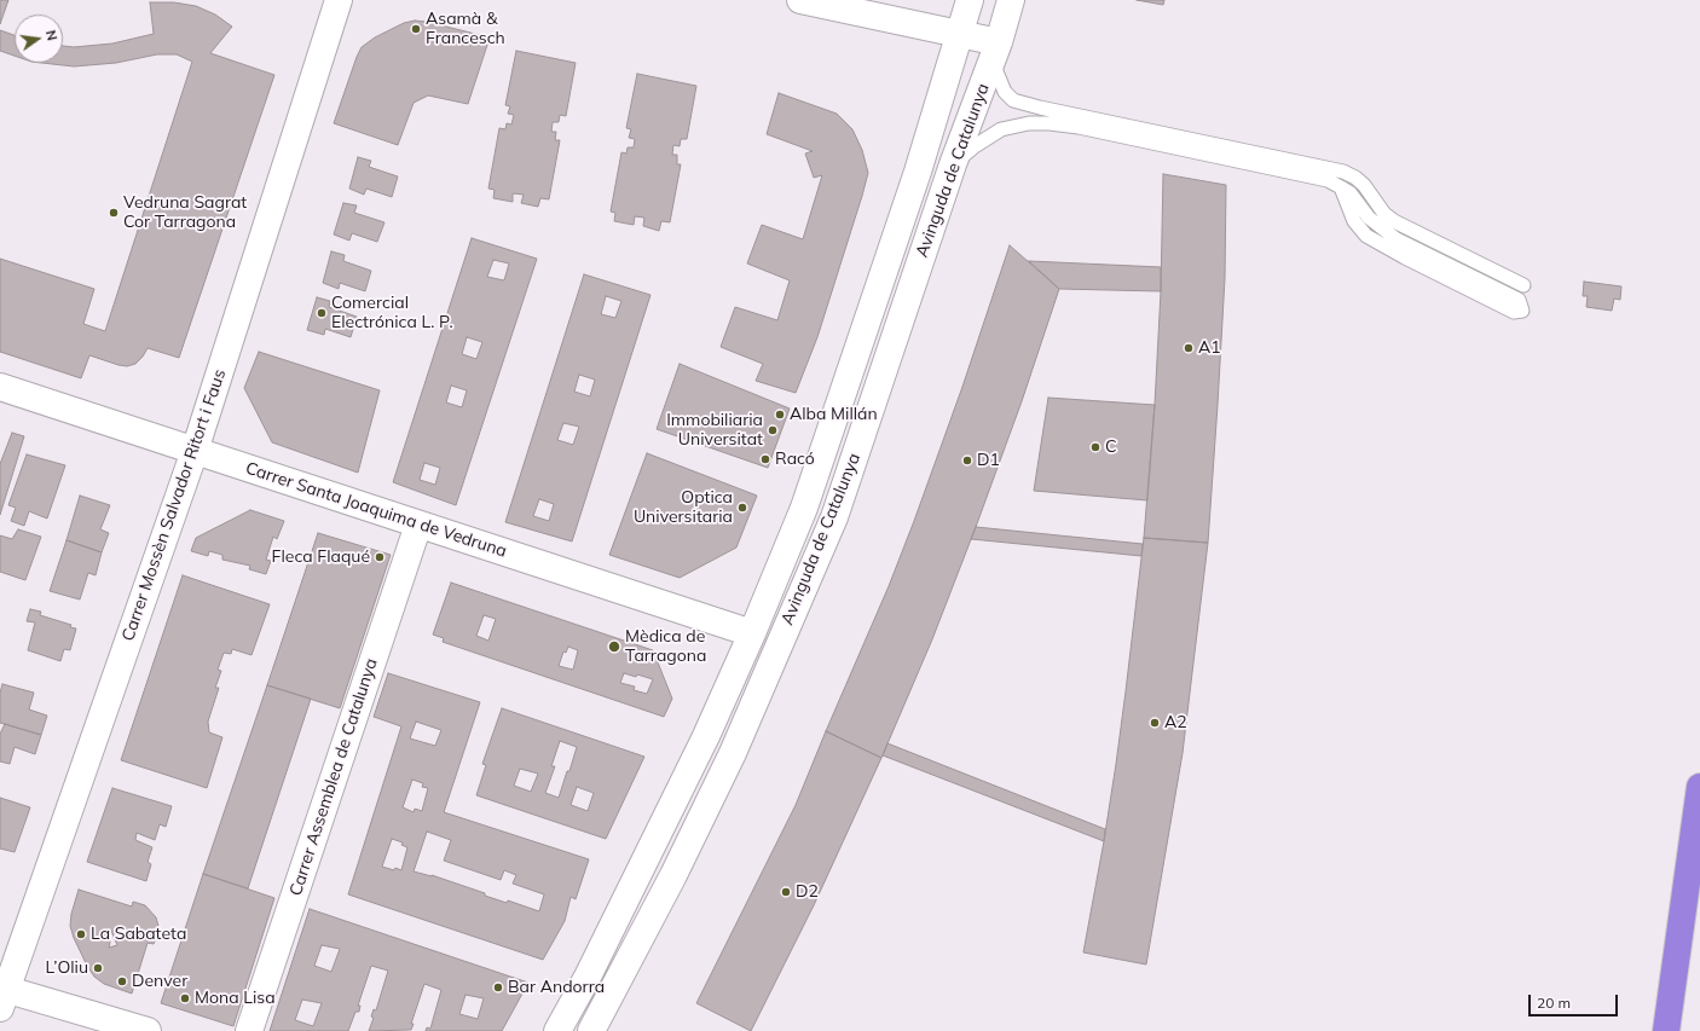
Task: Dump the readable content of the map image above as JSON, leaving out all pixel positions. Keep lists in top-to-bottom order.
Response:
{
  "streets": {
    "street": [
      "Avinguda de Catalunya",
      "Carrer Mossèn Salvador Ritort i Faus",
      "Carrer Santa Joaquima de Vedruna",
      "Carrer Assemblea de Catalunya"
    ]
  },
  "crossings": [
    ["Avinguda de Catalunya", "Carrer Santa Joaquima de Vedruna"],
    ["Carrer Mossèn Salvador Ritort i Faus", "Carrer Santa Joaquima de Vedruna"],
    ["Carrer Santa Joaquima de Vedruna", "Carrer Assemblea de Catalunya"]
  ],
  "places": [
    "Asamà & Francesch",
    "Vedruna Sagrat Cor Tarragona",
    "Comercial Electrónica L. P.",
    "A1",
    "Alba Millán",
    "Immobiliaria Universitat",
    "C",
    "Racó",
    "D1",
    "Optica Universitaria",
    "Fleca Flaqué",
    "Mèdica de Tarragona",
    "A2",
    "D2",
    "La Sabateta",
    "L’Oliu",
    "Denver",
    "Bar Andorra",
    "Mona Lisa"
  ],
  "scale_bar": "20 m",
  "north": "right"
}
